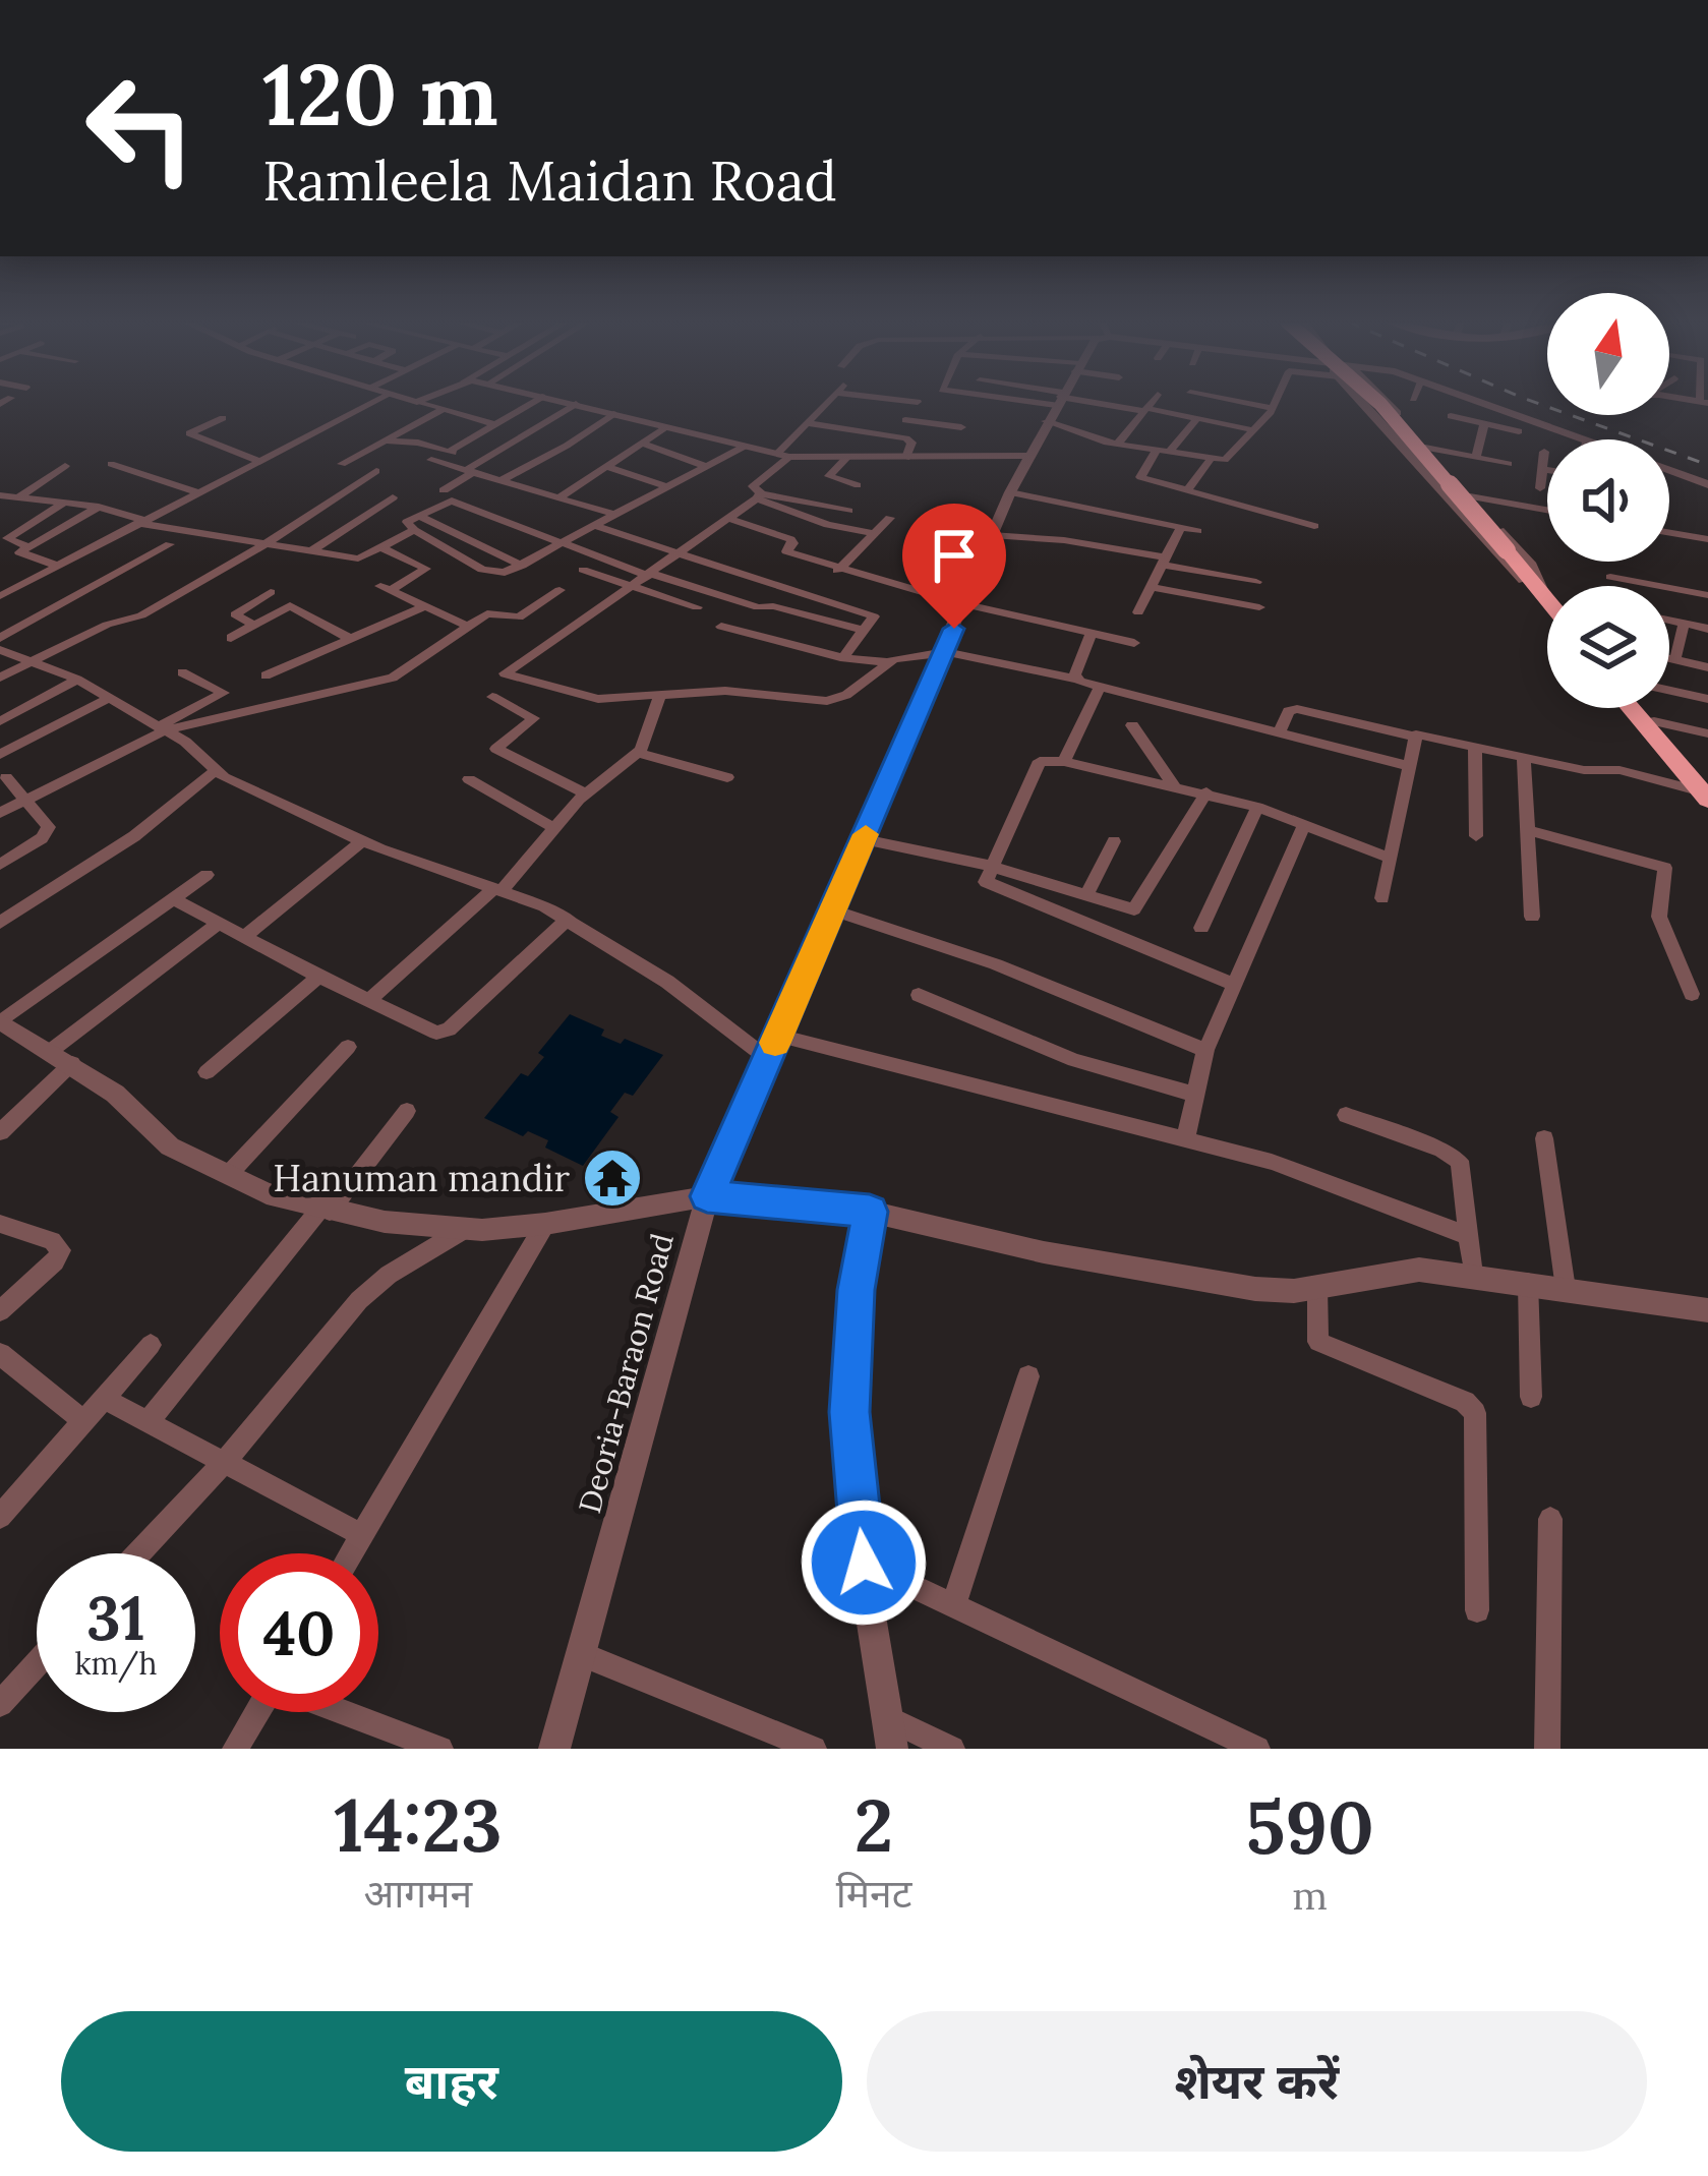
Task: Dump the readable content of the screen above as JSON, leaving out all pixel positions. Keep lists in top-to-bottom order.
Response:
{
  "streets": {
    "street": ["Deoria-Baraon Road"]
  },
  "places": {
    "temple": ["Hanuman mandir"]
  },
  "north": "top",
  "page": {
    "turn": ["120 m", "Ramleela Maidan Road"],
    "speed": "31 km/h",
    "limit": "40",
    "eta": [
      "14:23",
      "आगमन",
      "2",
      "मिनट",
      "590",
      "m"
    ],
    "buttons": ["बाहर", "शेयर करें"]
  }
}
